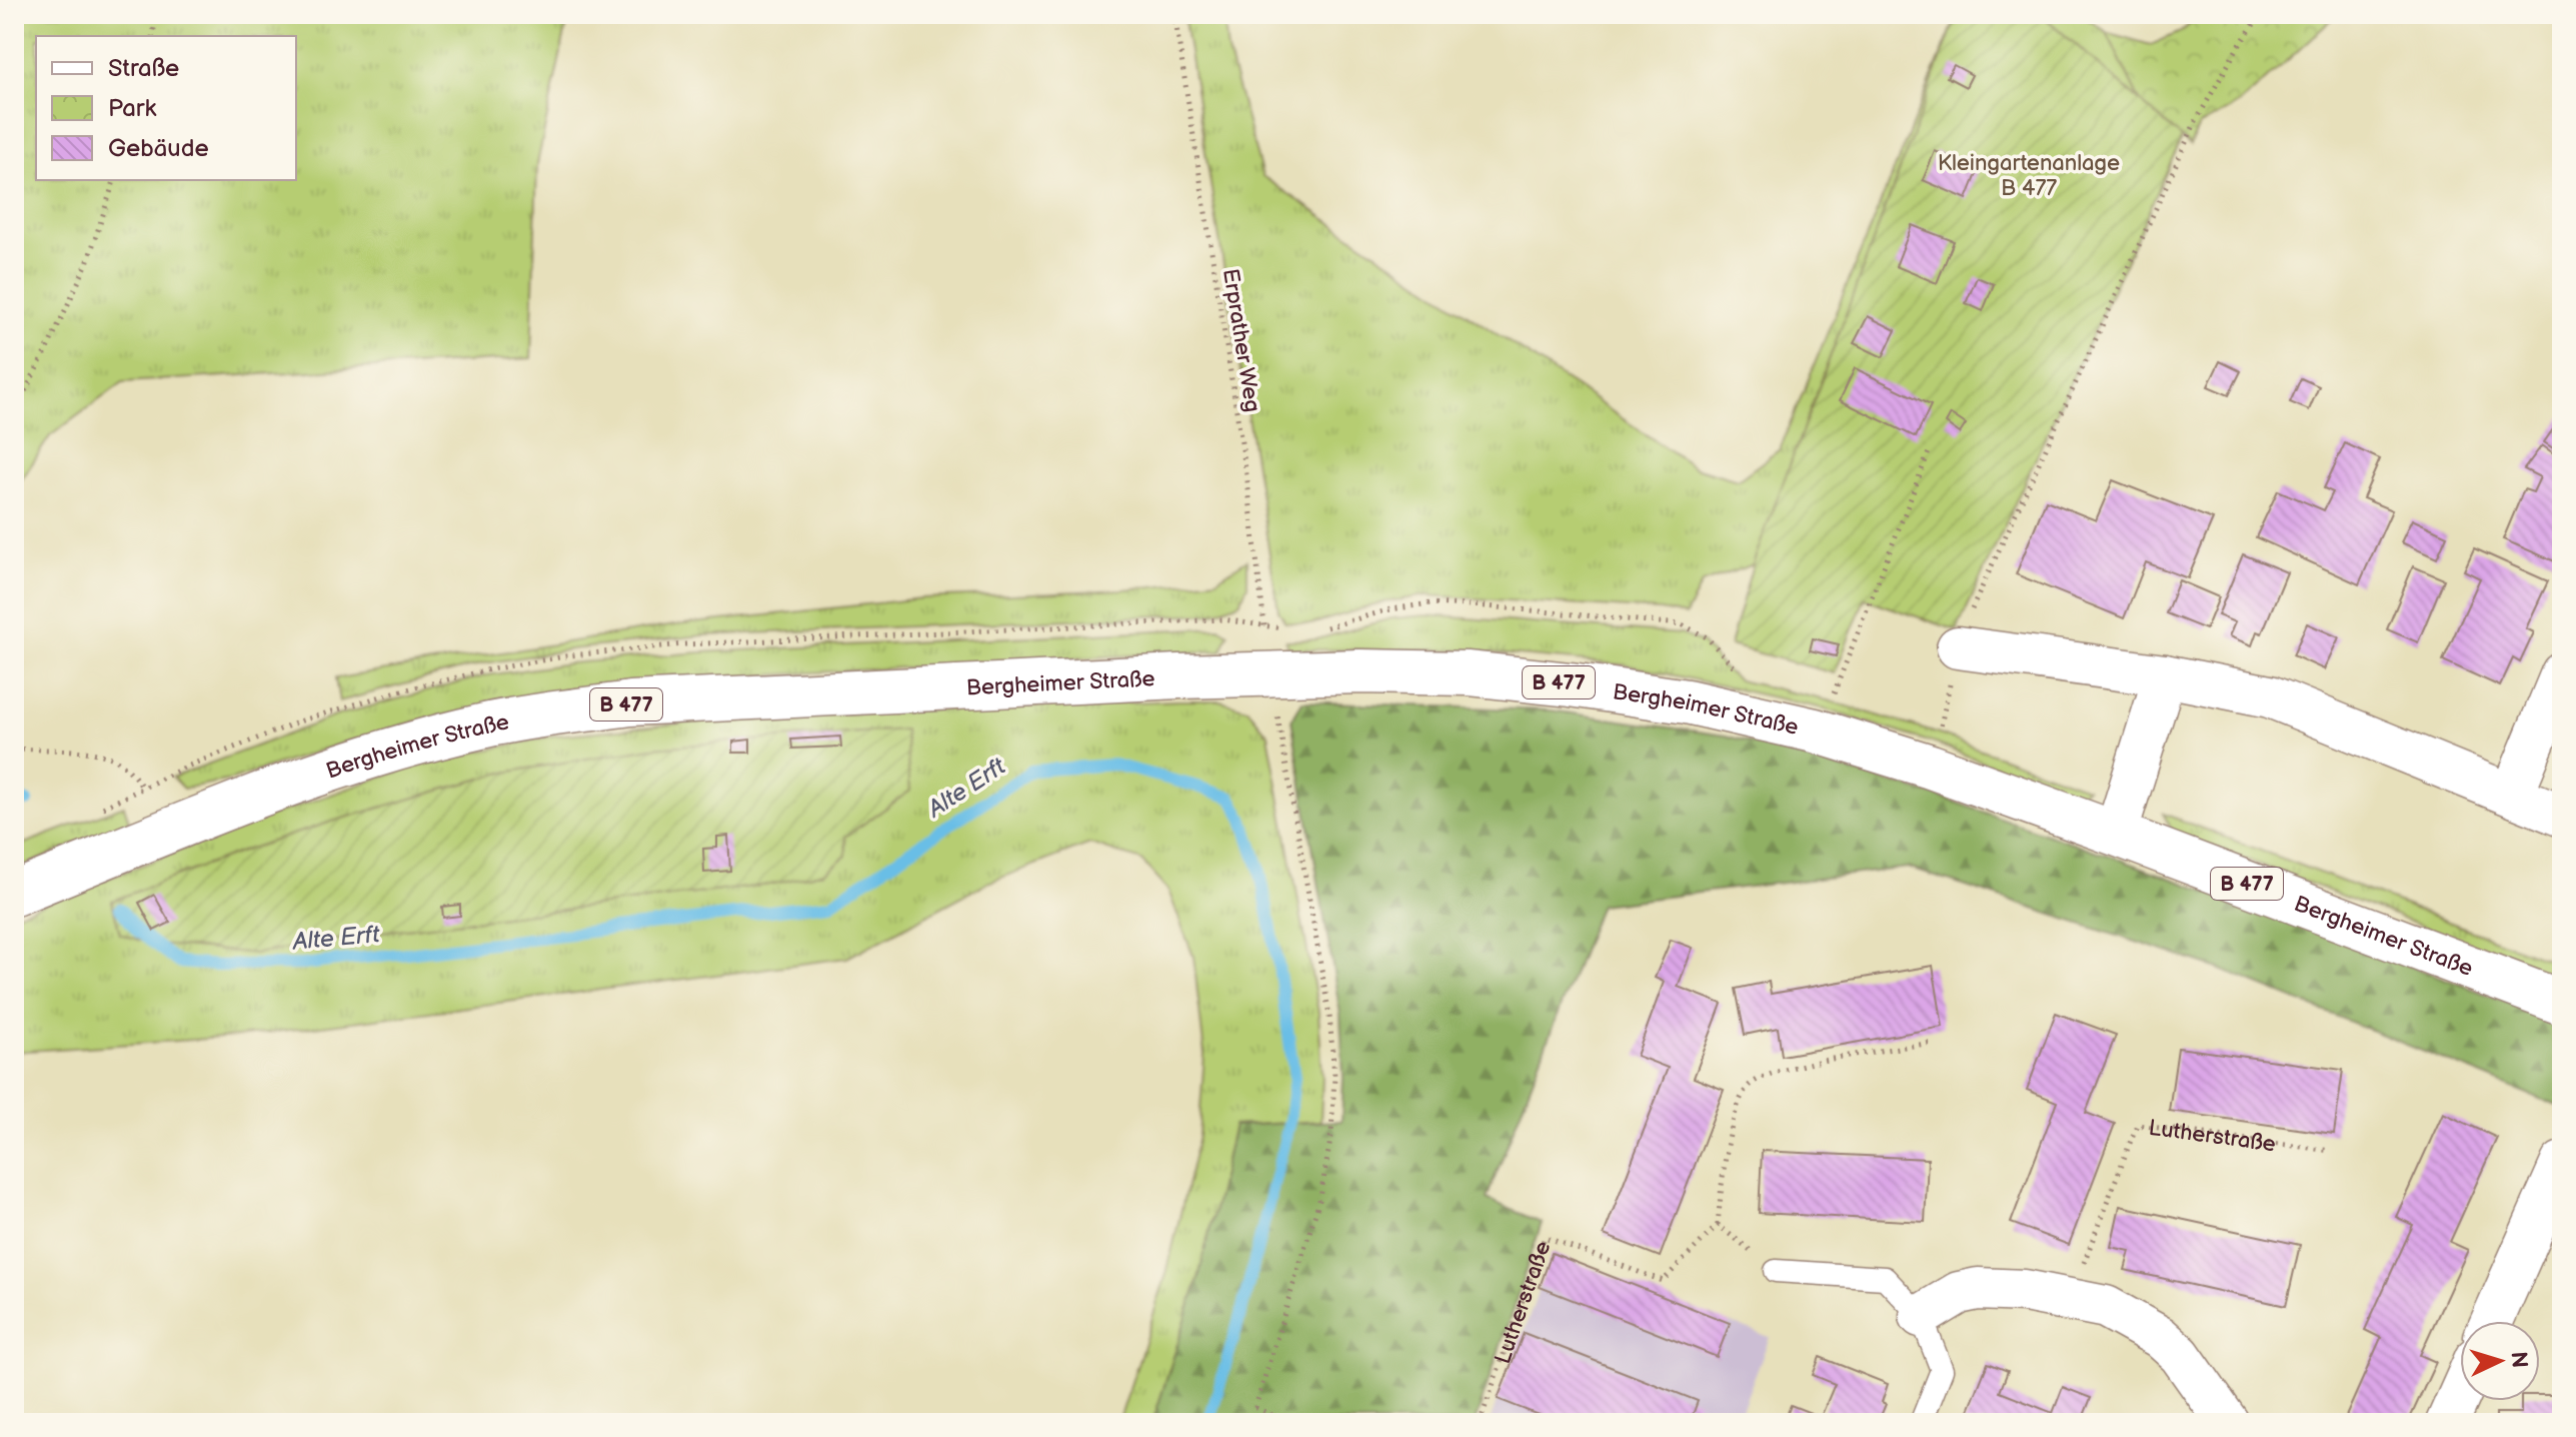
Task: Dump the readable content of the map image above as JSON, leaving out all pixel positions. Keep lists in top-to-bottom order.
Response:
{
  "streets": {
    "main road": ["Bergheimer Straße", "B 477"],
    "path": ["Erprather Weg", "Lutherstraße"]
  },
  "crossings": [
    ["Erprather Weg", "Bergheimer Straße"]
  ],
  "water": ["Alte Erft"],
  "parks": ["Kleingartenanlage B 477"],
  "legend": ["Straße", "Park", "Gebäude"],
  "north": "right"
}
